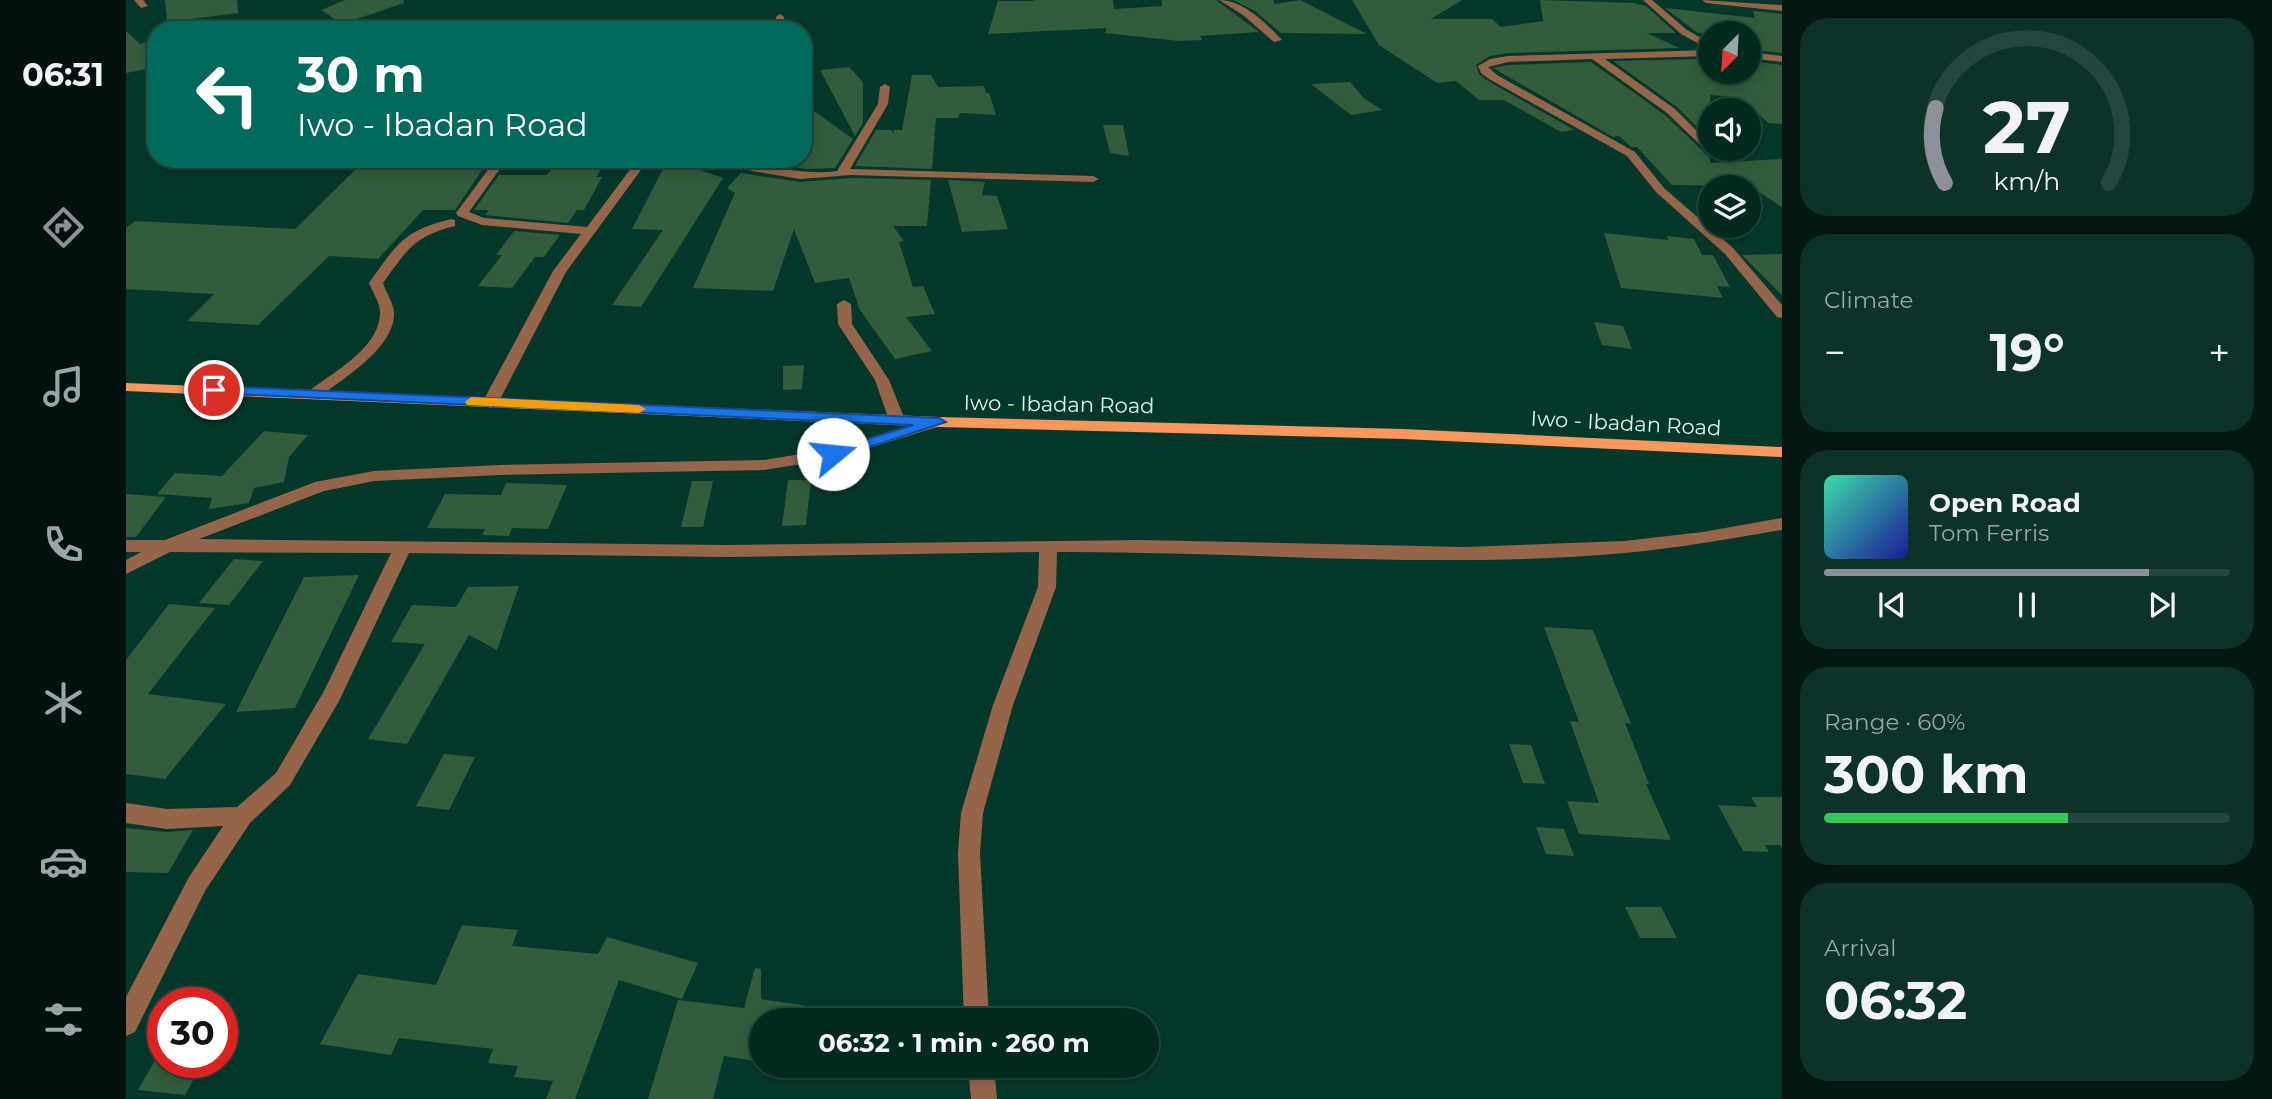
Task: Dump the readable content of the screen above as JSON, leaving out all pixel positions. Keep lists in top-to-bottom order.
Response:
{
  "streets": {
    "main road": ["Iwo - Ibadan Road"]
  },
  "north": "bottom left",
  "page": {
    "tabs": "06:31",
    "turn": ["30 m", "Iwo - Ibadan Road"],
    "tile": [
      "Climate",
      ["Range · 60%", "300 km"],
      ["Arrival", "06:32"]
    ],
    "heat": ["−", "19°", "+"],
    "song": ["Open Road", "Tom Ferris"],
    "limit": "30",
    "trip": "06:32 · 1 min · 260 m",
    "gauge": ["27", "km/h"]
  }
}
